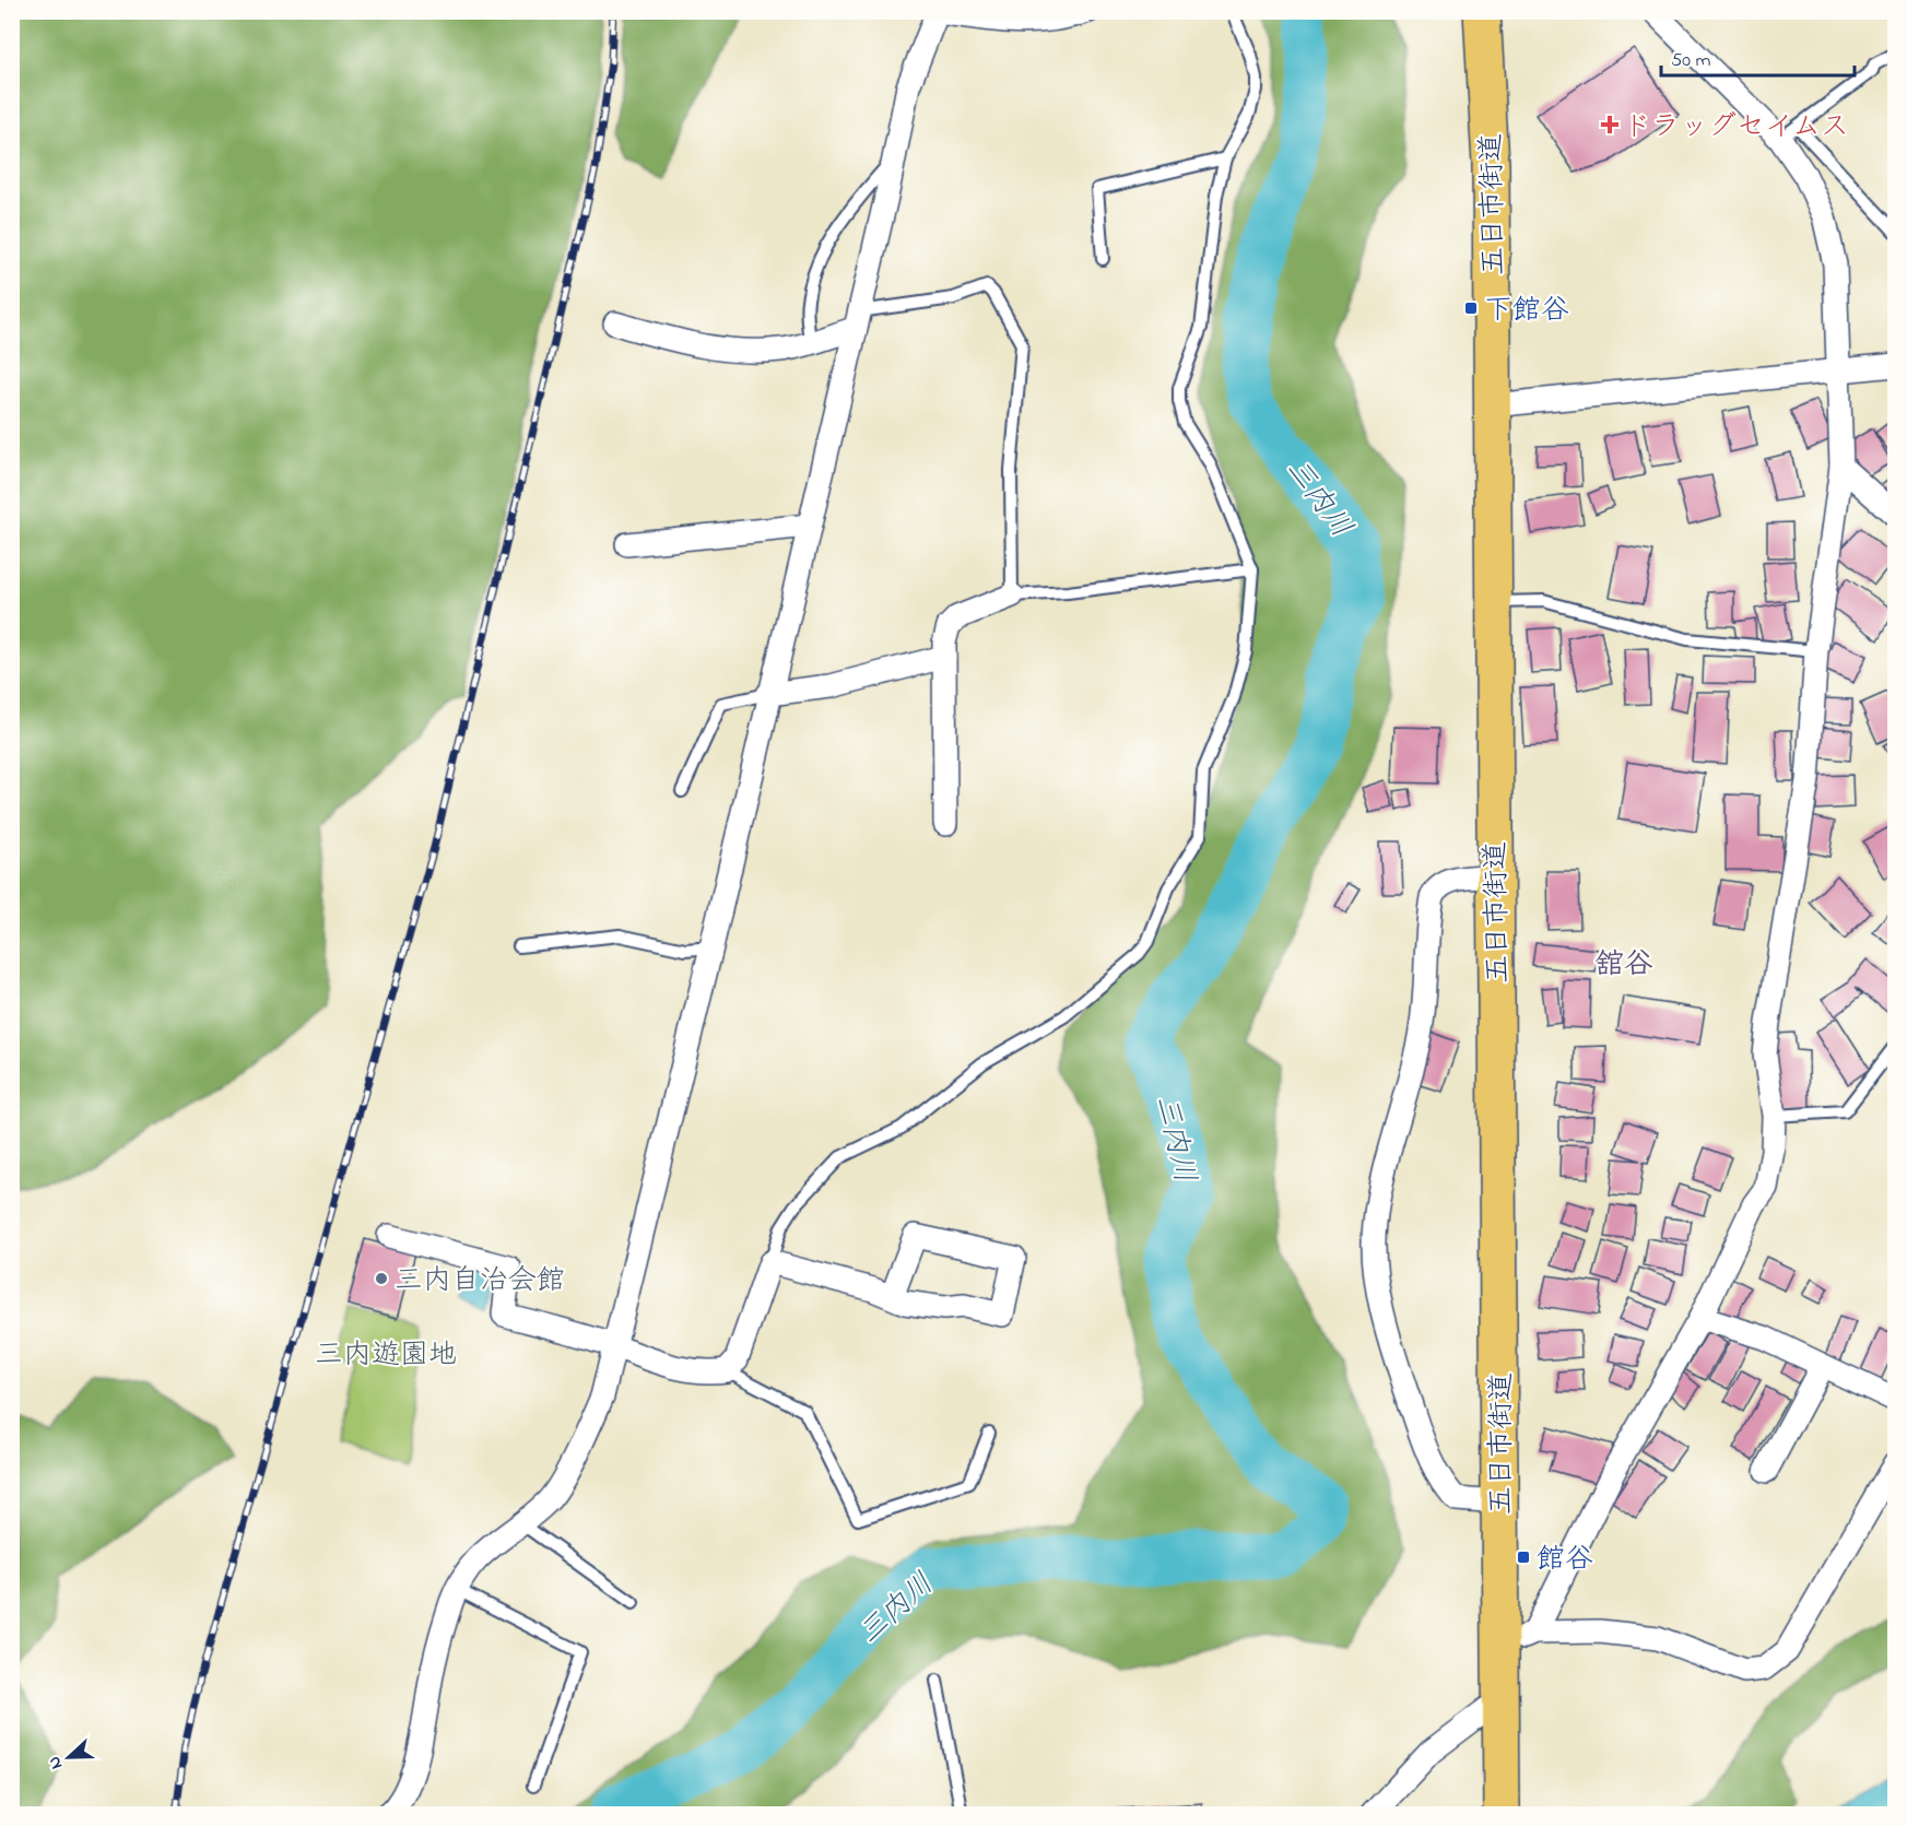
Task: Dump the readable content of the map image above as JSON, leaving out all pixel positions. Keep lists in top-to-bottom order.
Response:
{
  "streets": {
    "main road": ["五日市街道"]
  },
  "districts": ["舘谷"],
  "water": ["三内川"],
  "parks": ["三内遊園地"],
  "places": {
    "health": ["ドラッグセイムス"],
    "transit": ["下館谷", "館谷"],
    "other": ["三内自治会館"]
  },
  "scale_bar": "50 m",
  "north": "left"
}
